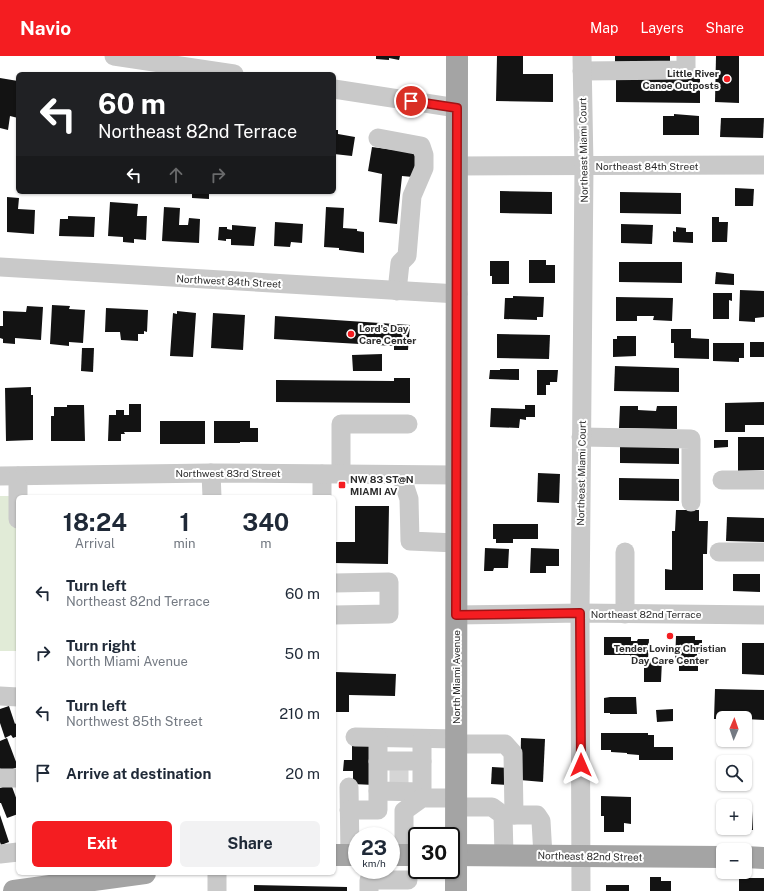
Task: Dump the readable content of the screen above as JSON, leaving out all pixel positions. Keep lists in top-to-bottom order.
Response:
{
  "streets": {
    "main road": ["North Miami Avenue", "Northeast 82nd Street"],
    "street": [
      "Northeast Miami Court",
      "Northeast 84th Street",
      "Northwest 84th Street",
      "Northwest 83rd Street",
      "Northeast 82nd Terrace"
    ]
  },
  "crossings": [
    ["Northeast Miami Court", "Northeast 84th Street"],
    ["Northeast Miami Court", "Northeast 82nd Terrace"],
    ["Northeast Miami Court", "Northeast 82nd Street"],
    ["Northeast 84th Street", "North Miami Avenue"],
    ["Northwest 84th Street", "North Miami Avenue"],
    ["Northwest 83rd Street", "North Miami Avenue"],
    ["Northeast 82nd Terrace", "North Miami Avenue"]
  ],
  "places": {
    "other": ["Little River Canoe Outposts", "Lord's Day Care Center", "Tender Loving Christian Day Care Center"],
    "transit": ["NW 83 ST@N MIAMI AV"]
  },
  "north": "top",
  "page": {
    "header": "Navio",
    "nav": ["Map", "Layers", "Share"],
    "turn": ["60 m", "Northeast 82nd Terrace"],
    "eta": [
      "18:24",
      "Arrival",
      "1",
      "min",
      "340",
      "m"
    ],
    "list": [
      {
        "name": "Turn left",
        "note": "Northeast 82nd Terrace",
        "value": "60 m"
      },
      {
        "name": "Turn right",
        "note": "North Miami Avenue",
        "value": "50 m"
      },
      {
        "name": "Turn left",
        "note": "Northwest 85th Street",
        "value": "210 m"
      },
      {
        "name": "Arrive at destination",
        "value": "20 m"
      }
    ],
    "map_buttons": ["+", "−"],
    "buttons": ["Exit", "Share"],
    "speed": "23 km/h",
    "limit": "30"
  }
}
